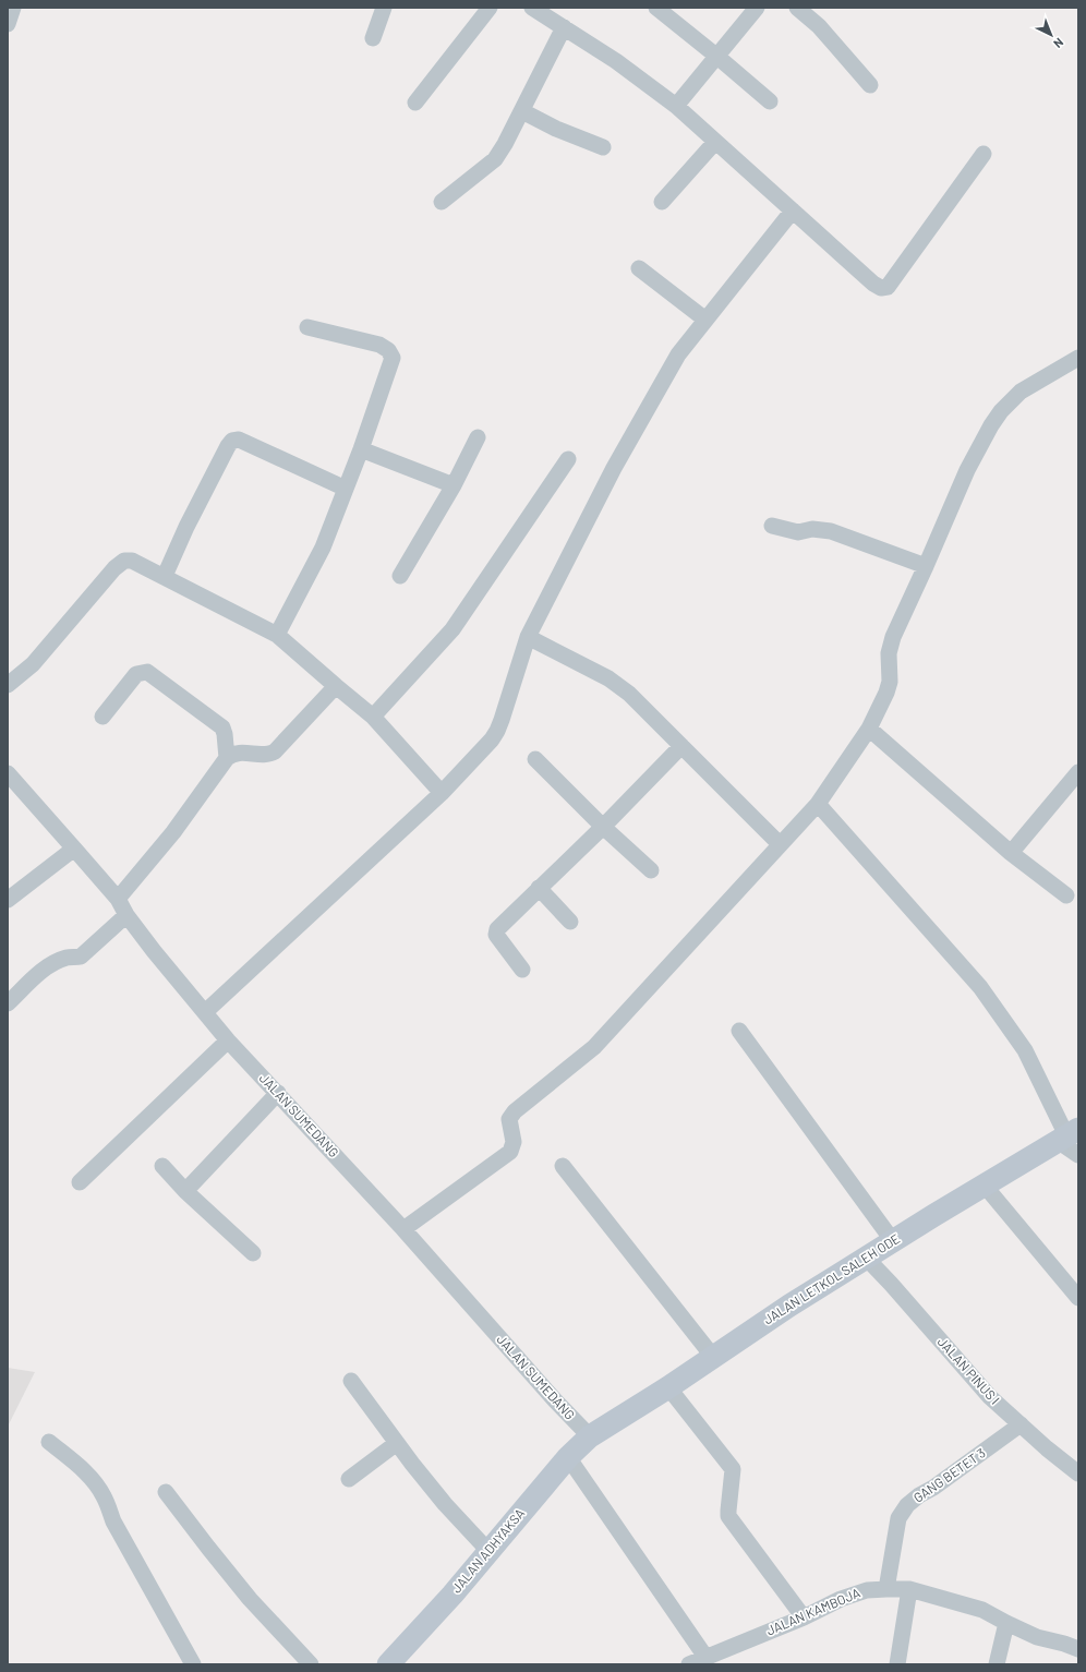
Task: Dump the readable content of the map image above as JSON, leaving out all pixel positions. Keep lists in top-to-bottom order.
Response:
{
  "streets": {
    "street": [
      "JALAN SUMEDANG",
      "JALAN LETKOL SALEH ODE",
      "JALAN PINUS I",
      "GANG BETET 3",
      "JALAN ADHYAKSA",
      "JALAN KAMBOJA"
    ]
  },
  "crossings": [
    ["JALAN SUMEDANG", "JALAN LETKOL SALEH ODE"],
    ["JALAN SUMEDANG", "JALAN ADHYAKSA"],
    ["JALAN LETKOL SALEH ODE", "JALAN PINUS I"],
    ["JALAN LETKOL SALEH ODE", "JALAN ADHYAKSA"],
    ["JALAN PINUS I", "GANG BETET 3"],
    ["GANG BETET 3", "JALAN KAMBOJA"]
  ],
  "north": "bottom right"
}
